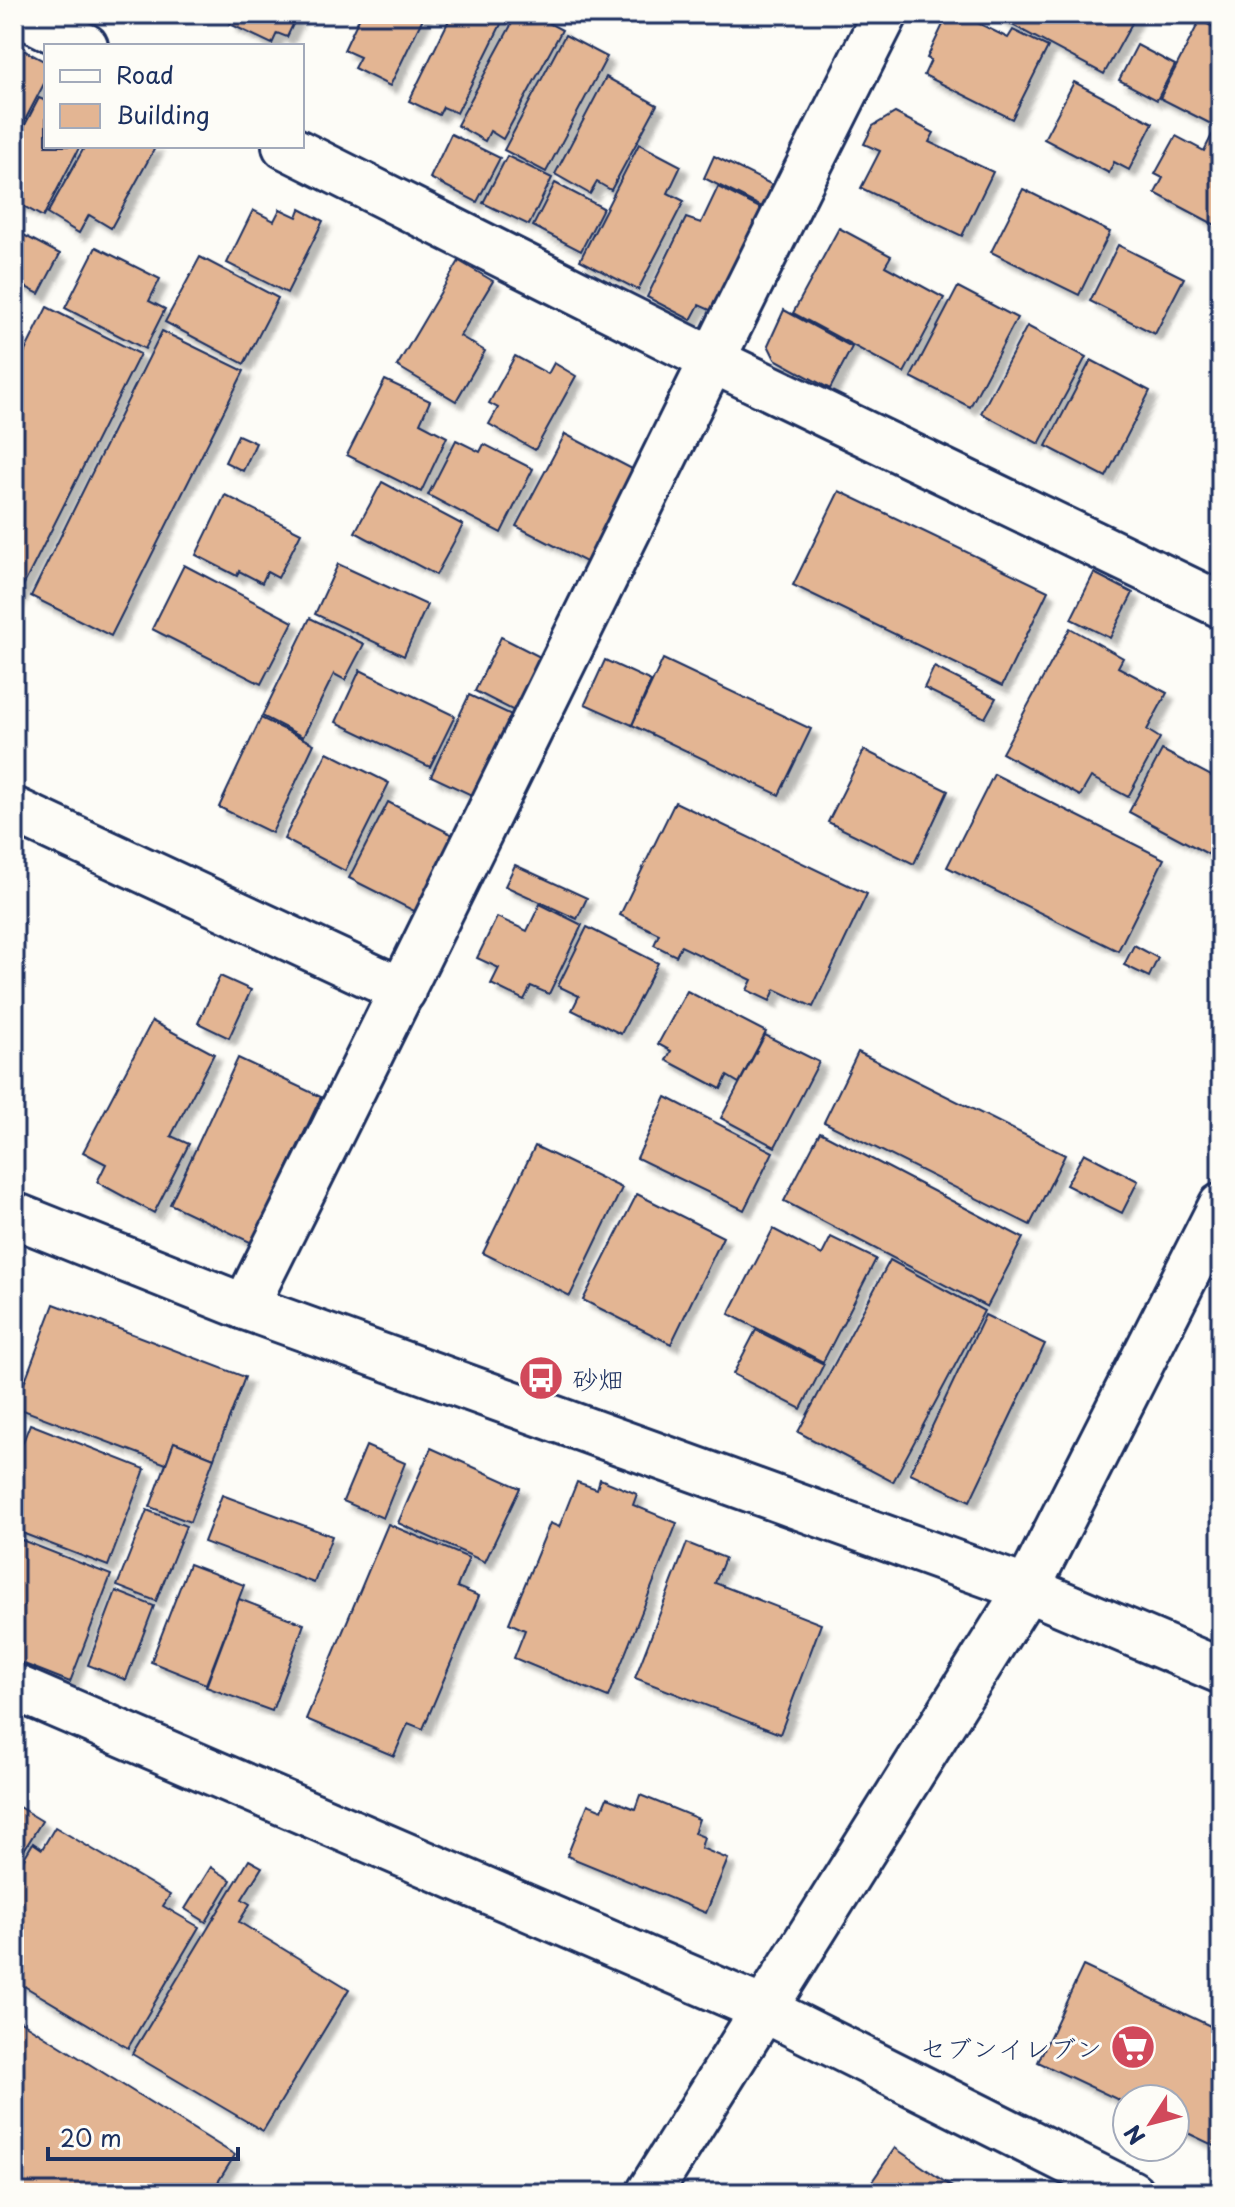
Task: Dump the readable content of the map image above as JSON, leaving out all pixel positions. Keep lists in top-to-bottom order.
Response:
{
  "places": {
    "bus stop": ["砂畑"],
    "supermarket": ["セブンイレブン"]
  },
  "legend": ["Road", "Building"],
  "scale_bar": "20 m",
  "north": "bottom left"
}
